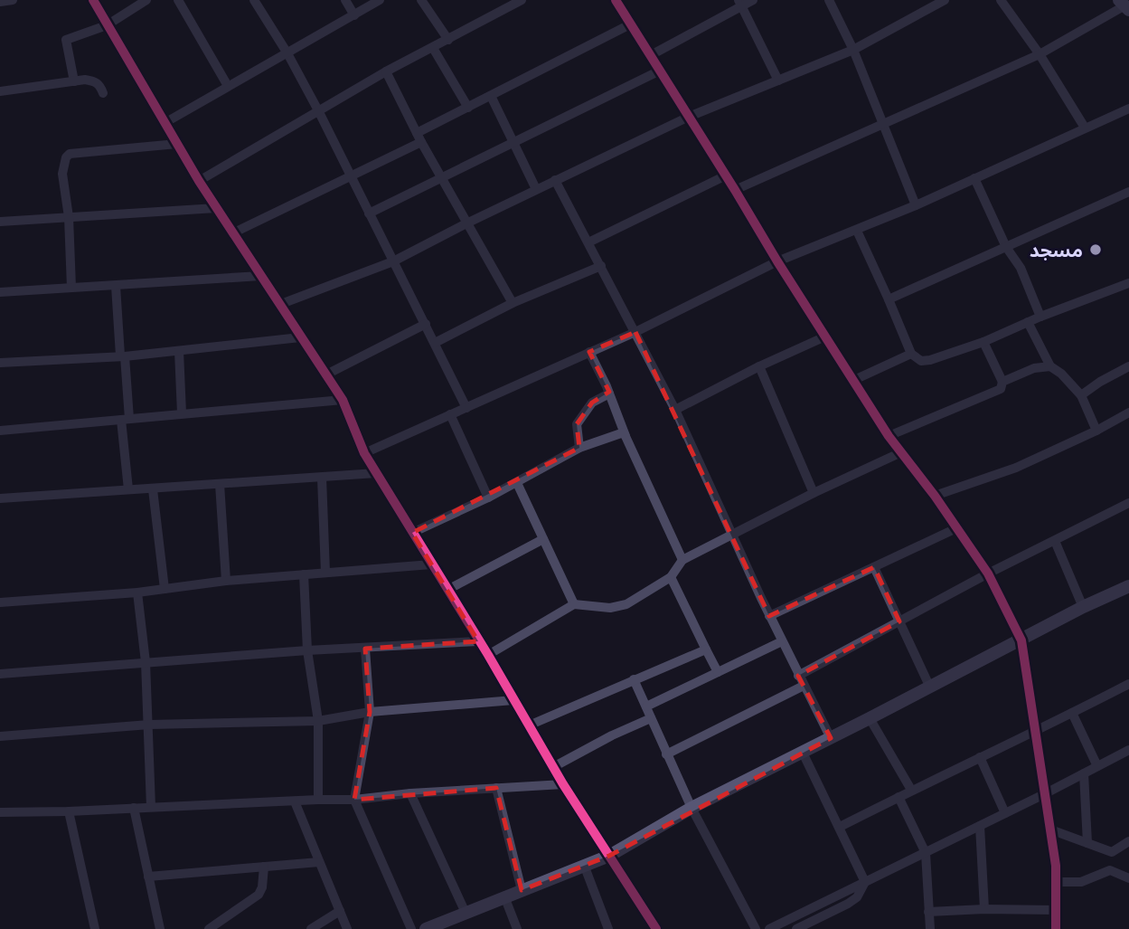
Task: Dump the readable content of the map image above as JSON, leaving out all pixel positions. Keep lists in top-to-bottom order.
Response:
{
  "places": ["مسجد"]
}
